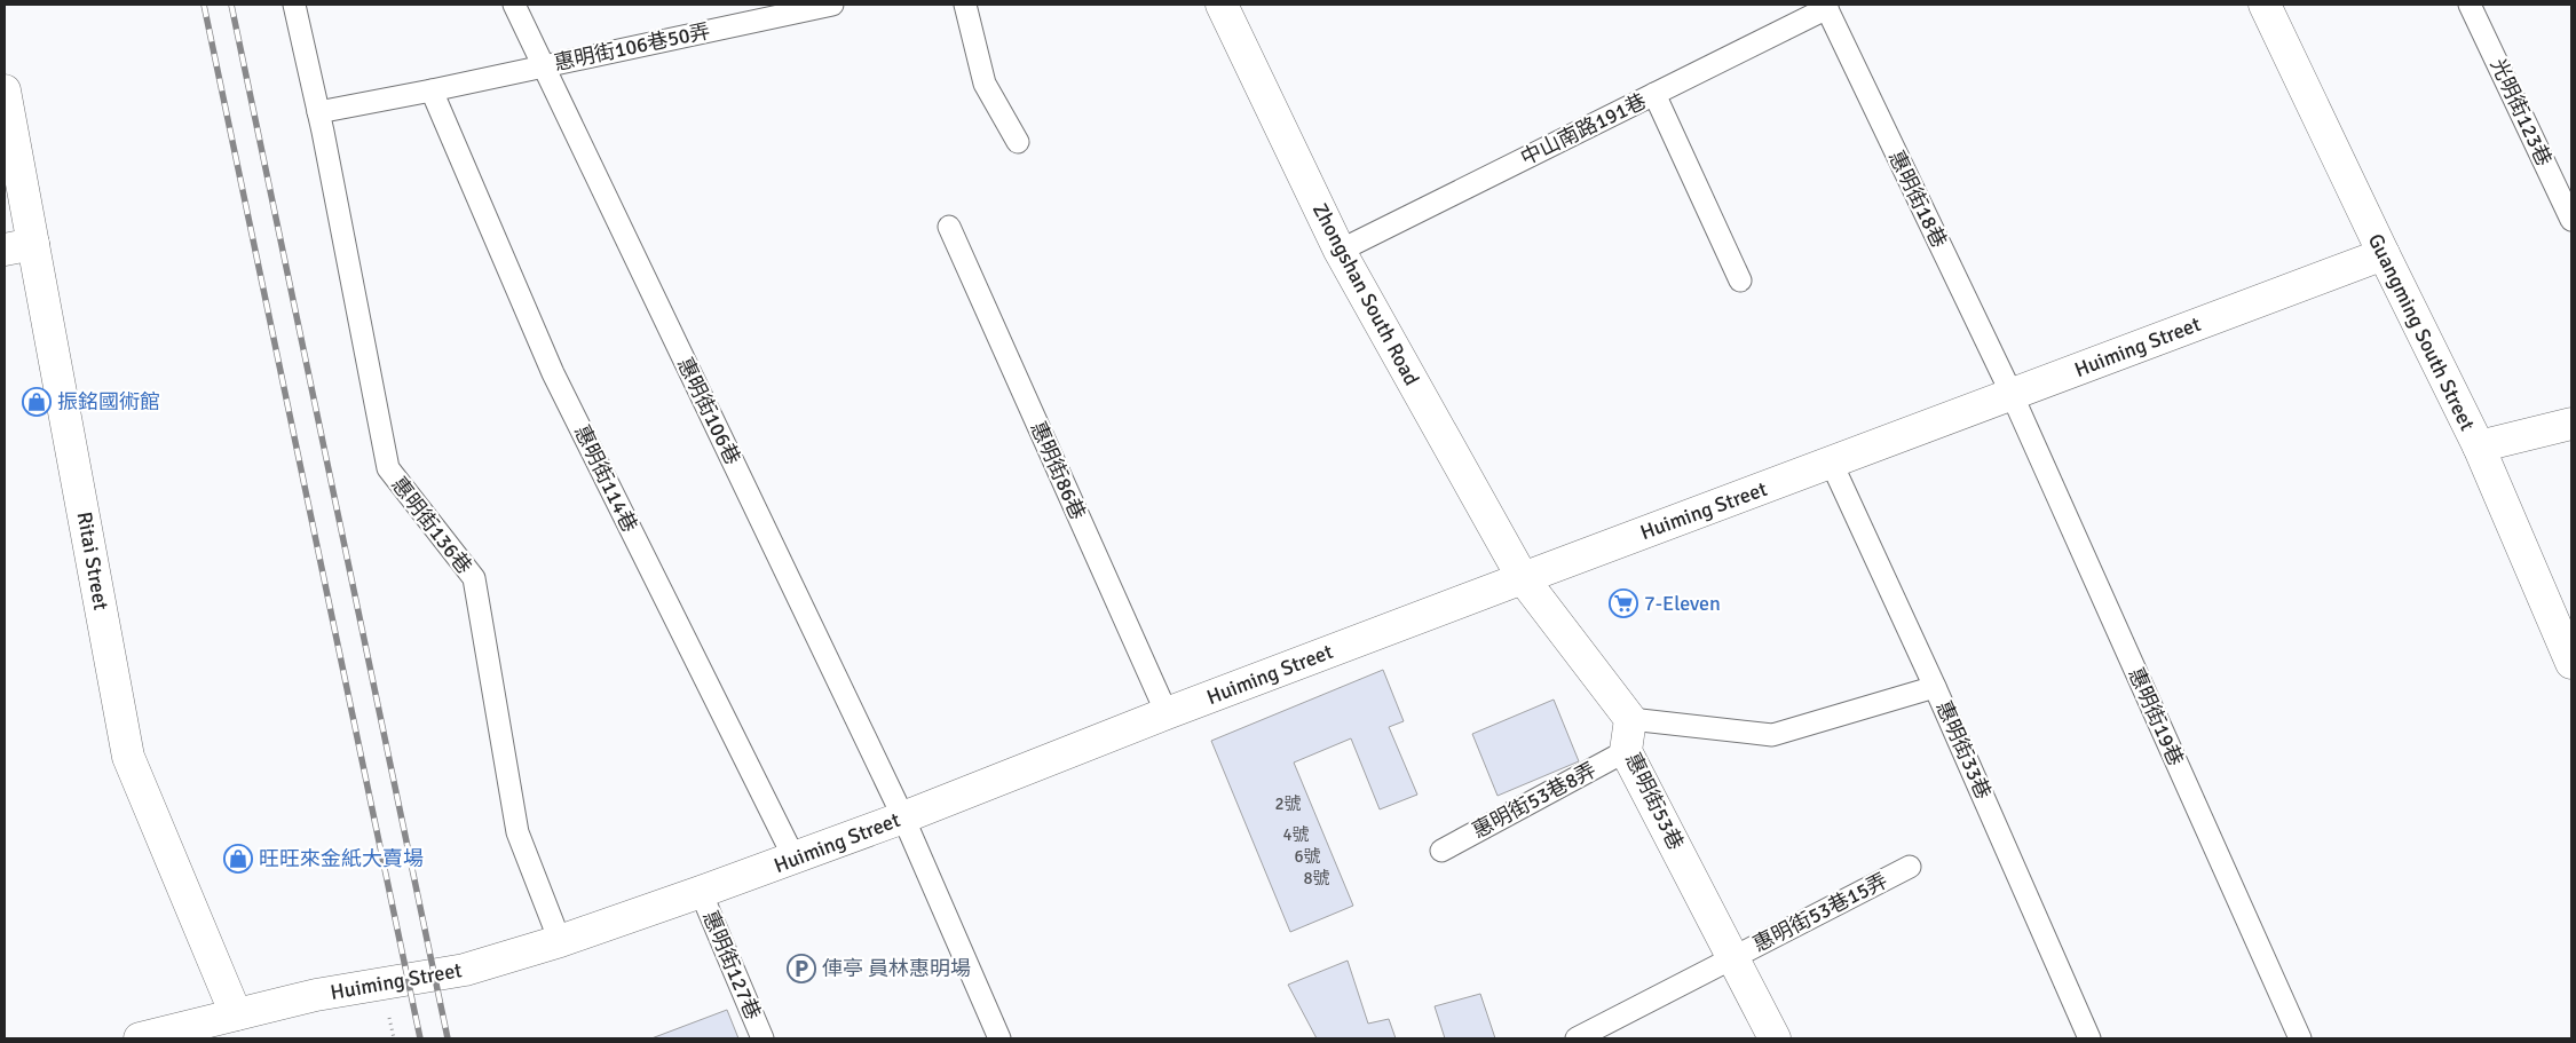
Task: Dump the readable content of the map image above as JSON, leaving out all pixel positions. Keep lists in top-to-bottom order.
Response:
{
  "streets": {
    "street": [
      "Zhongshan South Road",
      "Guangming South Street",
      "Huiming Street",
      "Ritai Street",
      "惠明街53巷"
    ],
    "lane": [
      "惠明街106巷50弄",
      "光明街123巷",
      "中山南路191巷",
      "惠明街18巷",
      "惠明街106巷",
      "惠明街86巷",
      "惠明街114巷",
      "惠明街136巷",
      "惠明街19巷",
      "惠明街33巷",
      "惠明街53巷8弄",
      "惠明街53巷15弄",
      "惠明街127巷"
    ]
  },
  "crossings": [
    ["惠明街106巷50弄", "惠明街106巷"],
    ["惠明街106巷50弄", "惠明街114巷"],
    ["惠明街106巷50弄", "惠明街136巷"],
    ["中山南路191巷", "惠明街18巷"],
    ["中山南路191巷", "Zhongshan South Road"],
    ["惠明街18巷", "Huiming Street"],
    ["惠明街18巷", "惠明街19巷"],
    ["Zhongshan South Road", "Huiming Street"],
    ["Guangming South Street", "Huiming Street"],
    ["Huiming Street", "惠明街106巷"],
    ["Huiming Street", "惠明街86巷"],
    ["Huiming Street", "惠明街114巷"],
    ["Huiming Street", "惠明街136巷"],
    ["Huiming Street", "Ritai Street"],
    ["Huiming Street", "惠明街19巷"],
    ["Huiming Street", "惠明街33巷"],
    ["Huiming Street", "惠明街127巷"],
    ["惠明街53巷8弄", "惠明街53巷"],
    ["惠明街53巷", "惠明街53巷15弄"]
  ],
  "places": {
    "shop": ["振銘國術館", "旺旺來金紙大賣場"],
    "supermarket": ["7-Eleven"],
    "parking": ["俥亭 員林惠明場"]
  },
  "house_numbers": [
    "2號",
    "4號",
    "6號",
    "8號"
  ]
}
